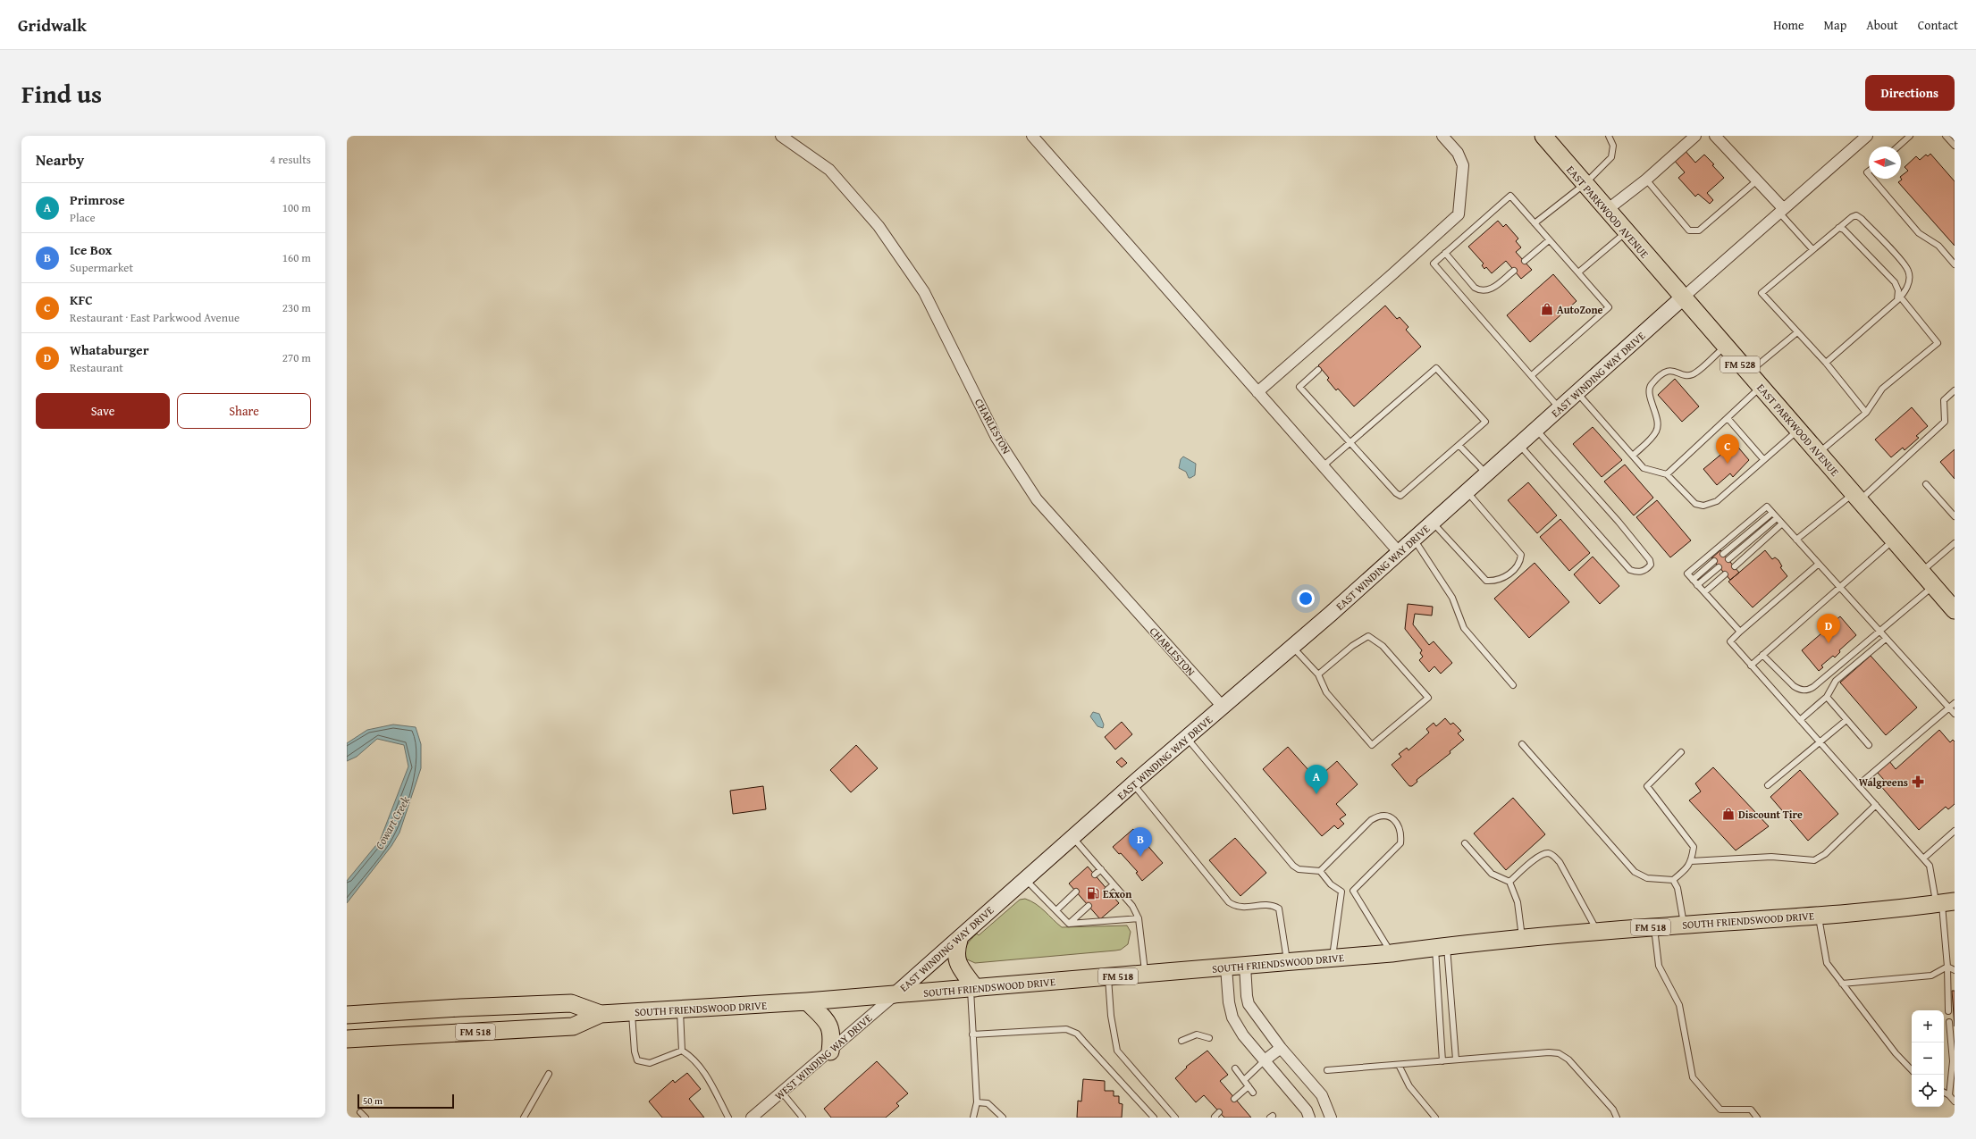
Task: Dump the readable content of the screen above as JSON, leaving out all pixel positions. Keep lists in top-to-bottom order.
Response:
{
  "streets": {
    "main road": [
      "EAST PARKWOOD AVENUE",
      "FM 528",
      "SOUTH FRIENDSWOOD DRIVE",
      "FM 518"
    ],
    "street": ["EAST WINDING WAY DRIVE", "CHARLESTON", "WEST WINDING WAY DRIVE"]
  },
  "crossings": [
    ["EAST PARKWOOD AVENUE", "EAST WINDING WAY DRIVE"],
    ["EAST WINDING WAY DRIVE", "CHARLESTON"],
    ["EAST WINDING WAY DRIVE", "SOUTH FRIENDSWOOD DRIVE"],
    ["EAST WINDING WAY DRIVE", "WEST WINDING WAY DRIVE"],
    ["SOUTH FRIENDSWOOD DRIVE", "WEST WINDING WAY DRIVE"]
  ],
  "water": ["Cowart Creek"],
  "places": {
    "shop": ["AutoZone", "Discount Tire"],
    "pharmacy": ["Walgreens"],
    "fuel station": ["Exxon"]
  },
  "scale_bar": "50 m",
  "north": "left",
  "page": {
    "header": "Gridwalk",
    "nav": [
      "Home",
      "Map",
      "About",
      "Contact"
    ],
    "title": "Find us",
    "buttons": [
      "Directions",
      ["Save", "Share"]
    ],
    "heading": ["Nearby", "4 results"],
    "list": [
      {
        "mark": "A",
        "name": "Primrose",
        "note": "Place",
        "value": "100 m"
      },
      {
        "mark": "B",
        "name": "Ice Box",
        "note": "Supermarket",
        "value": "160 m"
      },
      {
        "mark": "C",
        "name": "KFC",
        "note": "Restaurant · East Parkwood Avenue",
        "value": "230 m"
      },
      {
        "mark": "D",
        "name": "Whataburger",
        "note": "Restaurant",
        "value": "270 m"
      }
    ],
    "pins": [
      "C",
      "D",
      "A",
      "B"
    ],
    "map_buttons": ["+", "−"],
    "scale": "50 m"
  }
}
